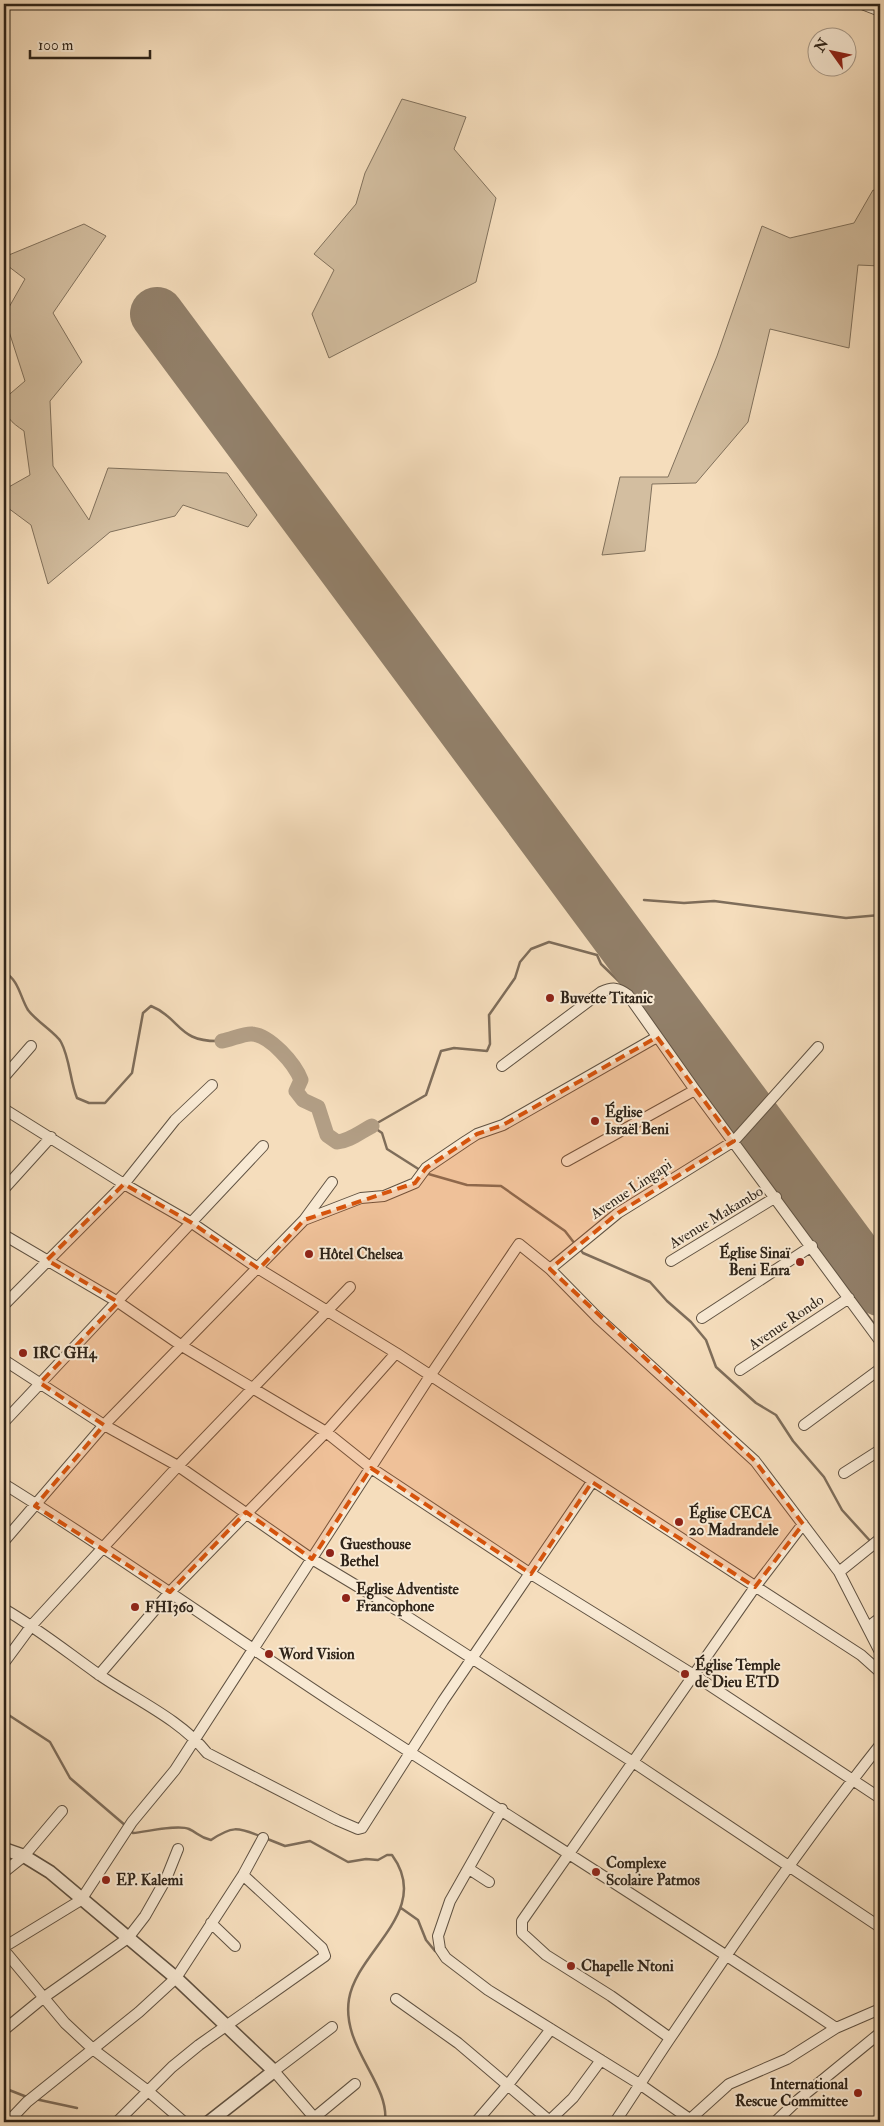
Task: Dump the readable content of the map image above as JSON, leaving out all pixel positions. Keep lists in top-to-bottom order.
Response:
{
  "streets": {
    "street": ["Avenue Lingapi", "Avenue Makambo", "Avenue Rondo"]
  },
  "places": [
    "Buvette Titanic",
    "Église Israël Beni",
    "Hôtel Chelsea",
    "Église Sinaï Beni Enra",
    "IRC GH4",
    "Église CECA 20 Madrandele",
    "Guesthouse Bethel",
    "Eglise Adventiste Francophone",
    "FHI360",
    "Word Vision",
    "Église Temple de Dieu ETD",
    "Complexe Scolaire Patmos",
    "EP. Kalemi",
    "Chapelle Ntoni",
    "International Rescue Committee"
  ],
  "scale_bar": "100 m",
  "north": "top left"
}
